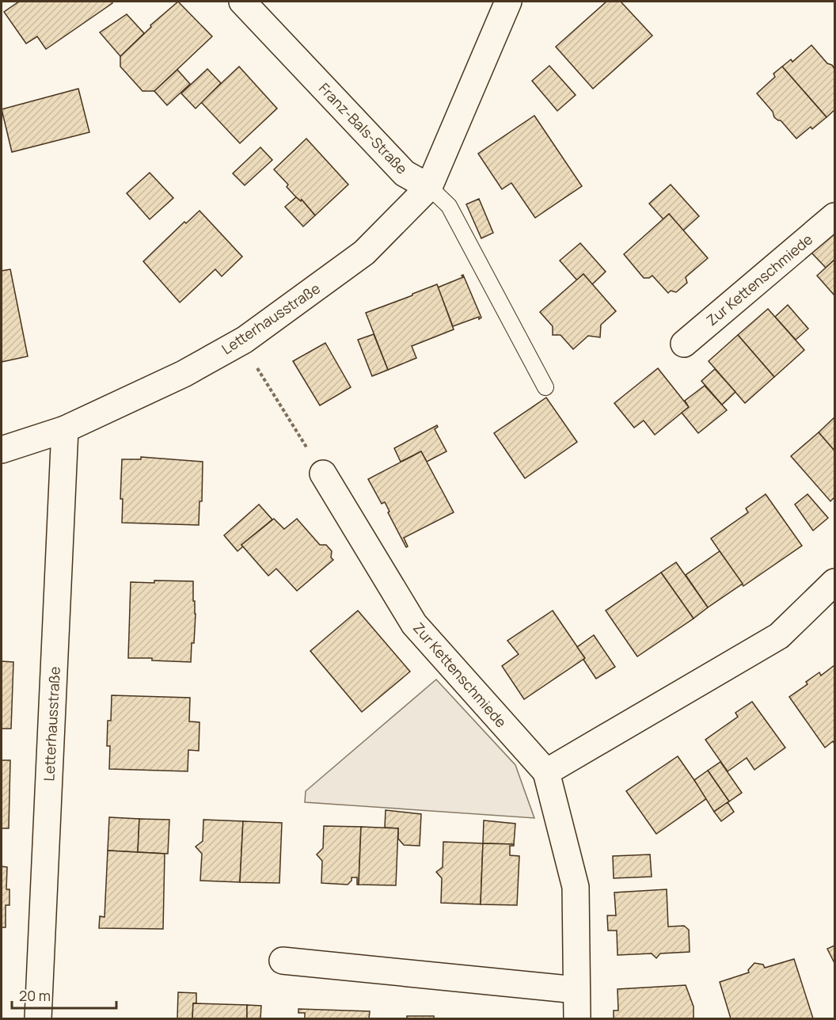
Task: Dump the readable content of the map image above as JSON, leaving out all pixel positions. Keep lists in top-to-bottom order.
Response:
{
  "streets": {
    "street": ["Franz-Bals-Straße", "Zur Kettenschmiede", "Letterhausstraße"]
  },
  "crossings": [
    ["Franz-Bals-Straße", "Letterhausstraße"]
  ],
  "scale_bar": "20 m"
}
